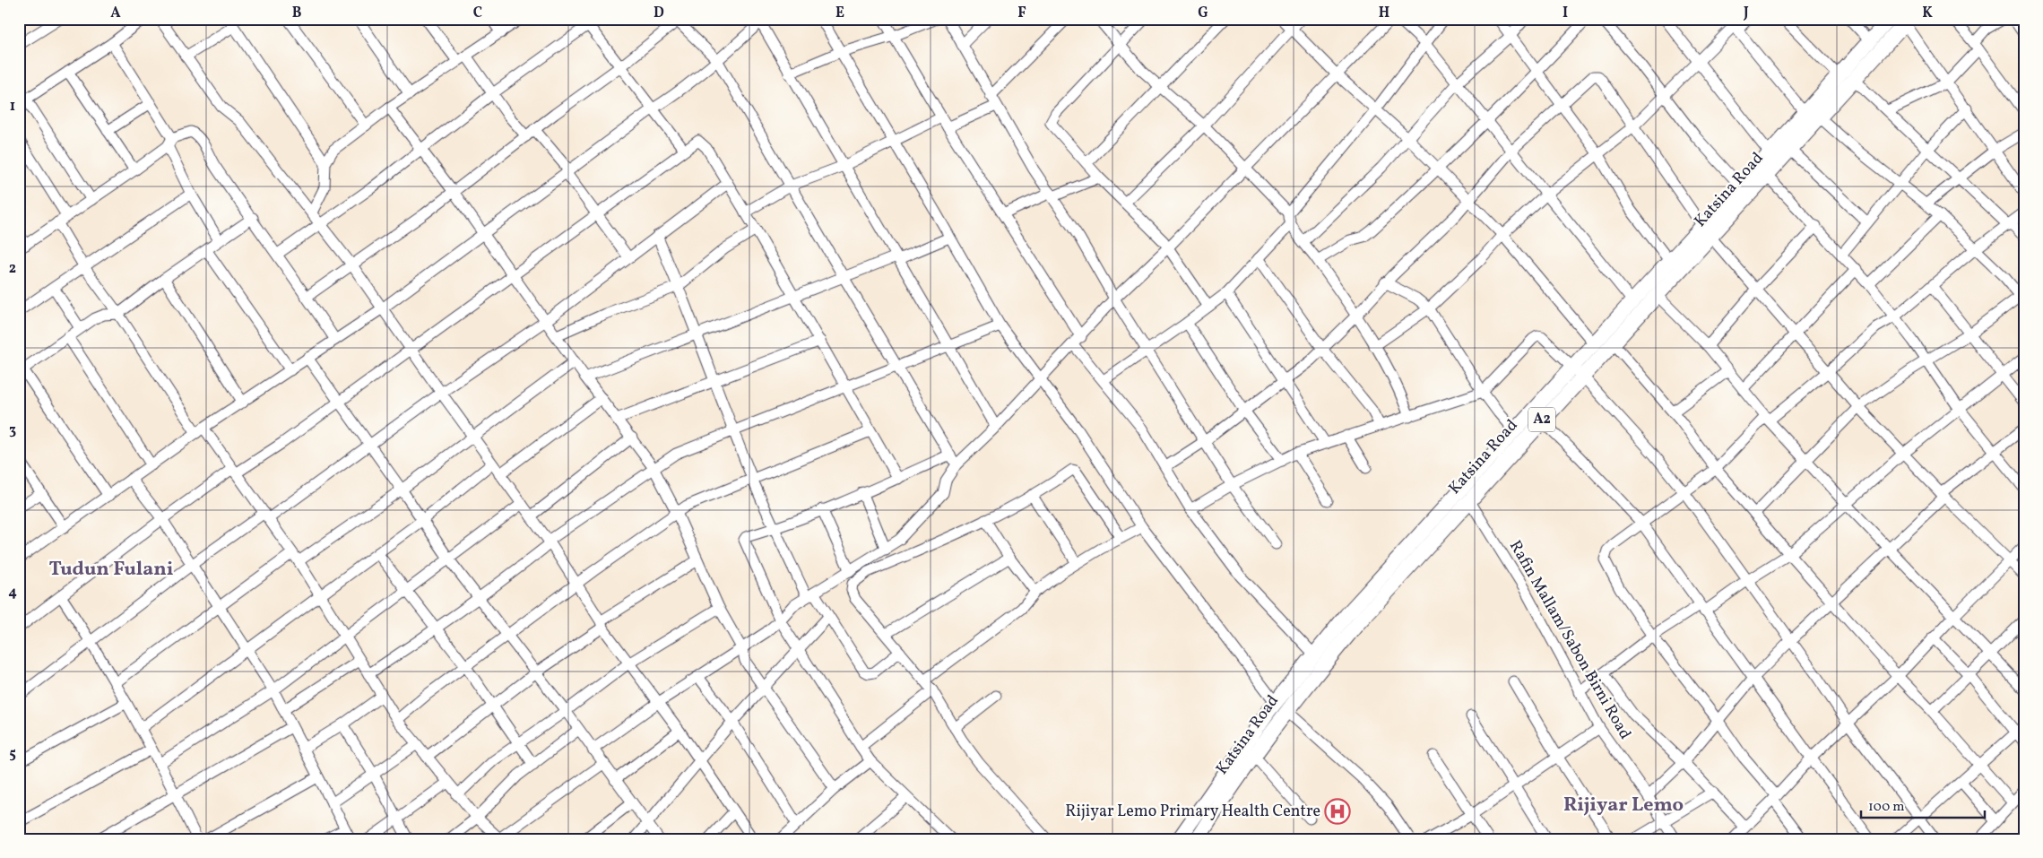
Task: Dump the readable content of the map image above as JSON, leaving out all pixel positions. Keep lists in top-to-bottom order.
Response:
{
  "streets": {
    "highway": ["Katsina Road", "A2"],
    "street": ["Rafin Mallam/Sabon Birni Road"]
  },
  "crossings": [
    ["Katsina Road", "Rafin Mallam/Sabon Birni Road"]
  ],
  "districts": ["Tudun Fulani", "Rijiyar Lemo"],
  "places": {
    "hospital": ["Rijiyar Lemo Primary Health Centre"]
  },
  "scale_bar": "100 m",
  "grid": {
    "columns": [
      "A",
      "B",
      "C",
      "D",
      "E",
      "F",
      "G",
      "H",
      "I",
      "J",
      "K"
    ],
    "rows": [
      "1",
      "2",
      "3",
      "4",
      "5"
    ]
  }
}
